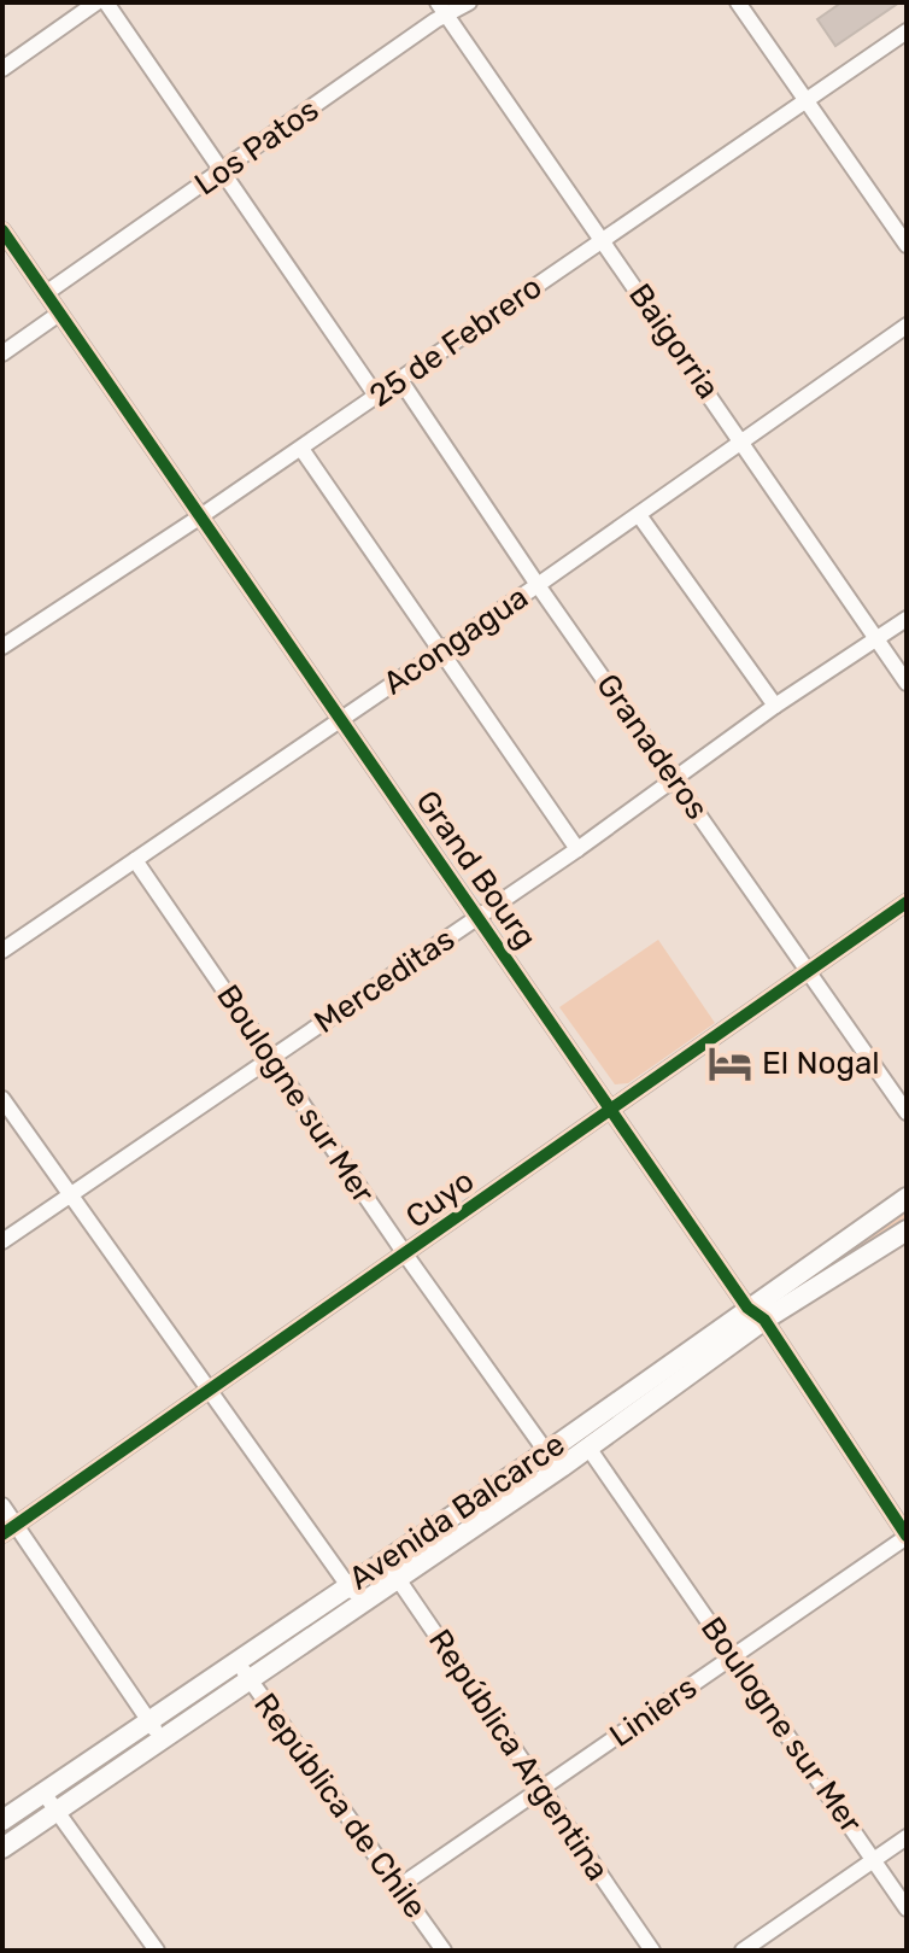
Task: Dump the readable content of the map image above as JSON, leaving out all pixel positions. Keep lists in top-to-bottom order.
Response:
{
  "streets": {
    "main road": ["Avenida Balcarce"],
    "street": [
      "Los Patos",
      "25 de Febrero",
      "Baigorria",
      "Acongagua",
      "Granaderos",
      "Grand Bourg",
      "Merceditas",
      "Boulogne sur Mer",
      "Cuyo",
      "Liniers",
      "República Argentina",
      "República de Chile"
    ]
  },
  "crossings": [
    ["Los Patos", "Baigorria"],
    ["Los Patos", "Grand Bourg"],
    ["25 de Febrero", "Baigorria"],
    ["25 de Febrero", "Granaderos"],
    ["25 de Febrero", "Grand Bourg"],
    ["Baigorria", "Acongagua"],
    ["Baigorria", "Merceditas"],
    ["Acongagua", "Granaderos"],
    ["Acongagua", "Grand Bourg"],
    ["Acongagua", "Boulogne sur Mer"],
    ["Granaderos", "Merceditas"],
    ["Granaderos", "Cuyo"],
    ["Grand Bourg", "Merceditas"],
    ["Grand Bourg", "Cuyo"],
    ["Grand Bourg", "Avenida Balcarce"],
    ["Grand Bourg", "Liniers"],
    ["Merceditas", "Boulogne sur Mer"],
    ["Boulogne sur Mer", "Cuyo"],
    ["Boulogne sur Mer", "Avenida Balcarce"],
    ["Boulogne sur Mer", "Liniers"],
    ["Avenida Balcarce", "República Argentina"],
    ["Avenida Balcarce", "República de Chile"],
    ["Liniers", "República Argentina"],
    ["Liniers", "República de Chile"]
  ],
  "places": {
    "hotel": ["El Nogal"]
  }
}
